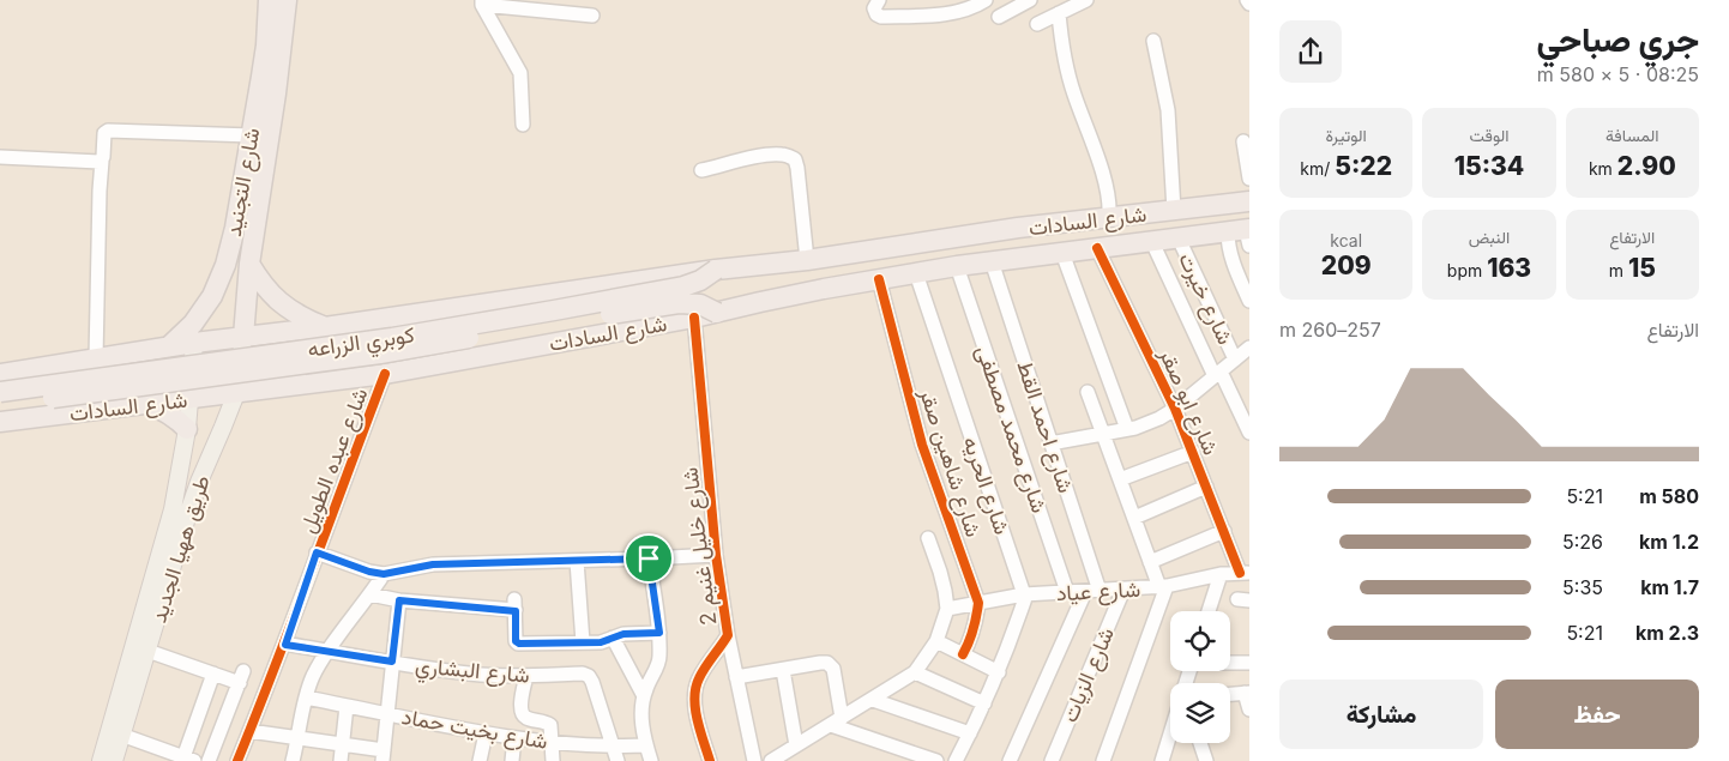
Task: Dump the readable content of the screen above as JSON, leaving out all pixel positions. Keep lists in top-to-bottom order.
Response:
{
  "streets": {
    "highway": ["شارع التجنيد", "شارع السادات", "كوبري الزراعه"],
    "main road": ["طريق ههيا الجديد"],
    "street": [
      "شارع خيرت",
      "شارع ابو صقر",
      "شارع احمد القط",
      "شارع محمد مصطفى",
      "شارع عبده الطويل",
      "شارع شاهين صقر",
      "شارع الحريه",
      "شارع خليل غنيم 2",
      "شارع عياد",
      "شارع البشاري",
      "شارع الزيات",
      "شارع بخيت حماد"
    ]
  },
  "crossings": [
    ["شارع التجنيد", "شارع السادات"],
    ["شارع التجنيد", "طريق ههيا الجديد"],
    ["شارع السادات", "شارع خيرت"],
    ["شارع السادات", "كوبري الزراعه"],
    ["شارع السادات", "شارع ابو صقر"],
    ["شارع السادات", "شارع احمد القط"],
    ["شارع السادات", "شارع محمد مصطفى"],
    ["شارع السادات", "شارع عبده الطويل"],
    ["شارع السادات", "شارع شاهين صقر"],
    ["شارع السادات", "شارع الحريه"],
    ["شارع السادات", "شارع خليل غنيم 2"],
    ["شارع السادات", "طريق ههيا الجديد"],
    ["شارع ابو صقر", "شارع عياد"],
    ["شارع احمد القط", "شارع عياد"],
    ["شارع محمد مصطفى", "شارع عياد"],
    ["شارع عبده الطويل", "شارع البشاري"],
    ["شارع شاهين صقر", "شارع عياد"],
    ["شارع الحريه", "شارع عياد"],
    ["شارع عياد", "شارع الزيات"],
    ["شارع البشاري", "شارع بخيت حماد"]
  ],
  "page": {
    "heading": ["جري صباحي", "08:25 · 5 × 580 m"],
    "stats": [
      ["المسافة", "2.90 km"],
      ["الوقت", "15:34"],
      ["الوتيرة", "5:22 /km"],
      ["الارتفاع", "15 m"],
      ["النبض", "163 bpm"],
      ["kcal", "209"]
    ],
    "chart": ["الارتفاع", "257–260 m"],
    "list": [
      {
        "name": "580 m",
        "note": "5:21"
      },
      {
        "name": "1.2 km",
        "note": "5:26"
      },
      {
        "name": "1.7 km",
        "note": "5:35"
      },
      {
        "name": "2.3 km",
        "note": "5:21"
      }
    ],
    "buttons": ["حفظ", "مشاركة"]
  }
}
